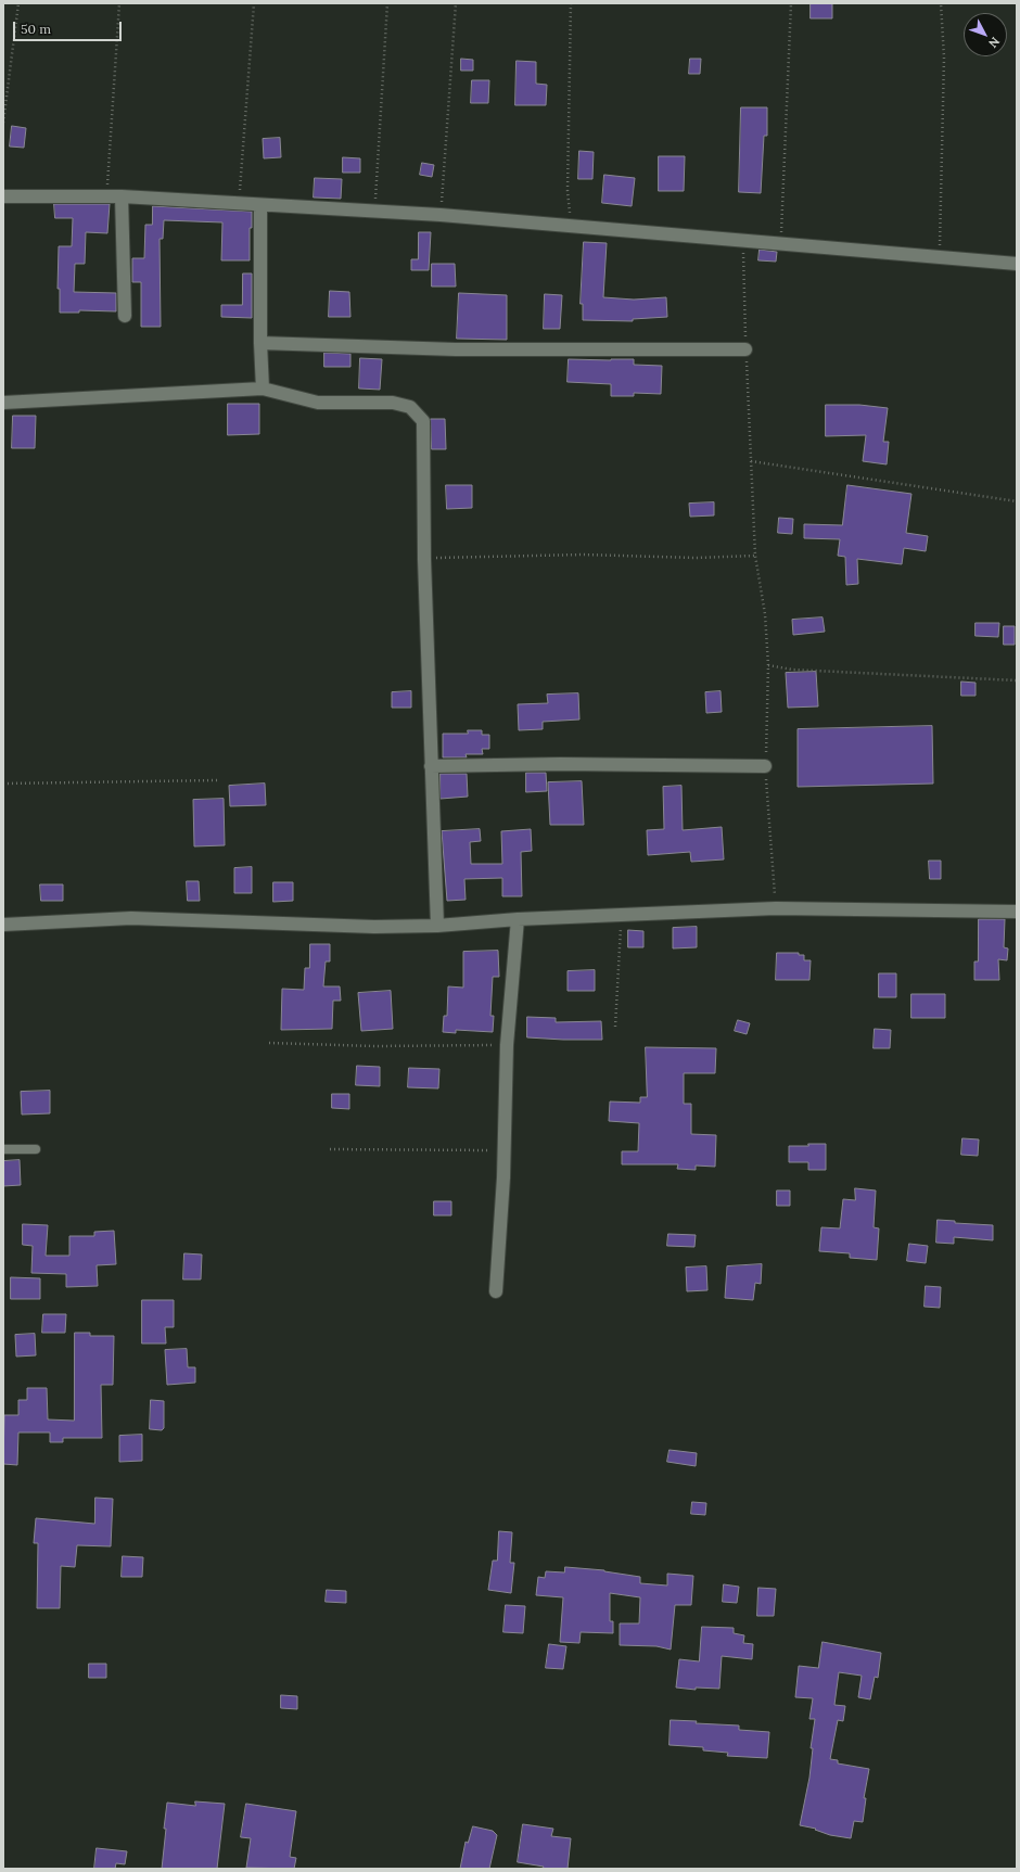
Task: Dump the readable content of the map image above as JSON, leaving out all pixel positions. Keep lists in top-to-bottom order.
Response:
{
  "scale_bar": "50 m",
  "north": "bottom right"
}
